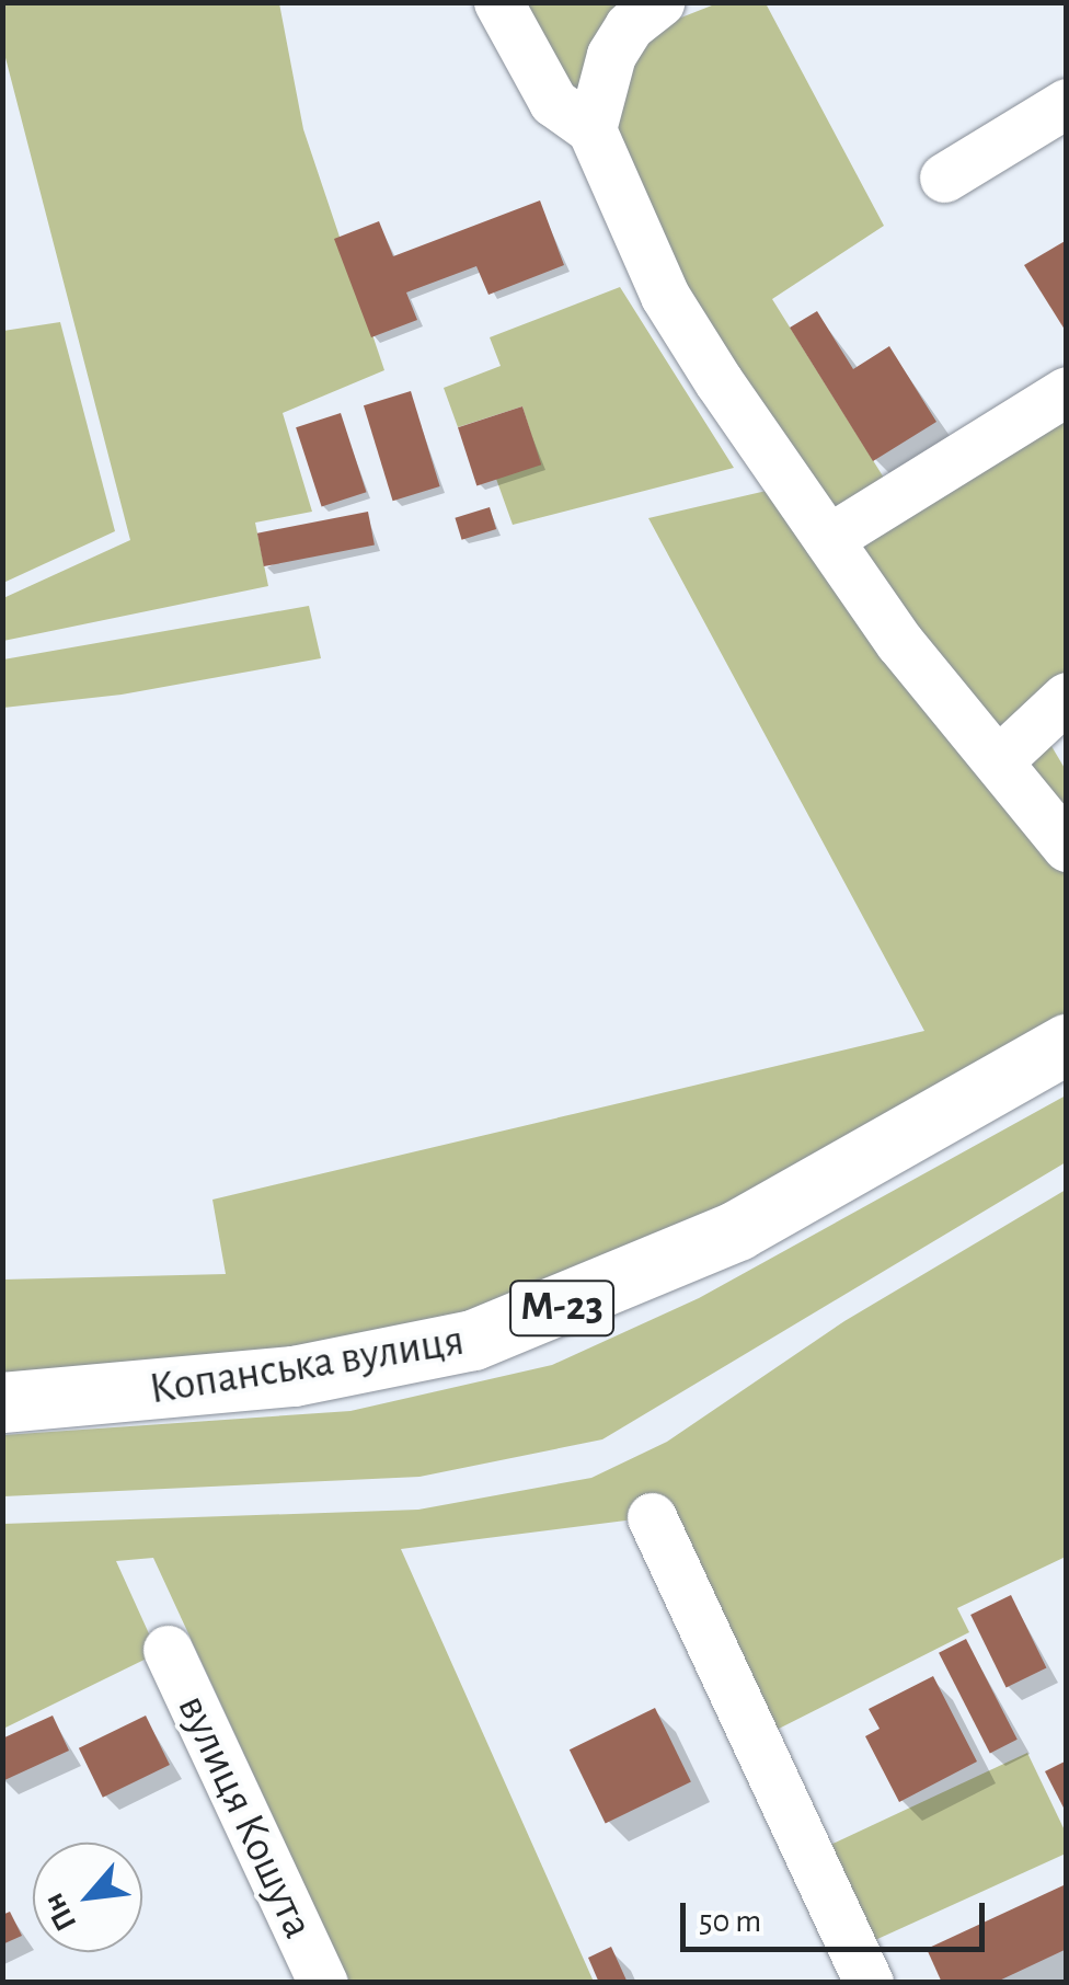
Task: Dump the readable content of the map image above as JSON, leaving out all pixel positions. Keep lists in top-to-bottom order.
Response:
{
  "streets": {
    "highway": ["М-23", "Копанська вулиця"],
    "street": ["вулиця Кошута"]
  },
  "scale_bar": "50 m",
  "north": "bottom left"
}
